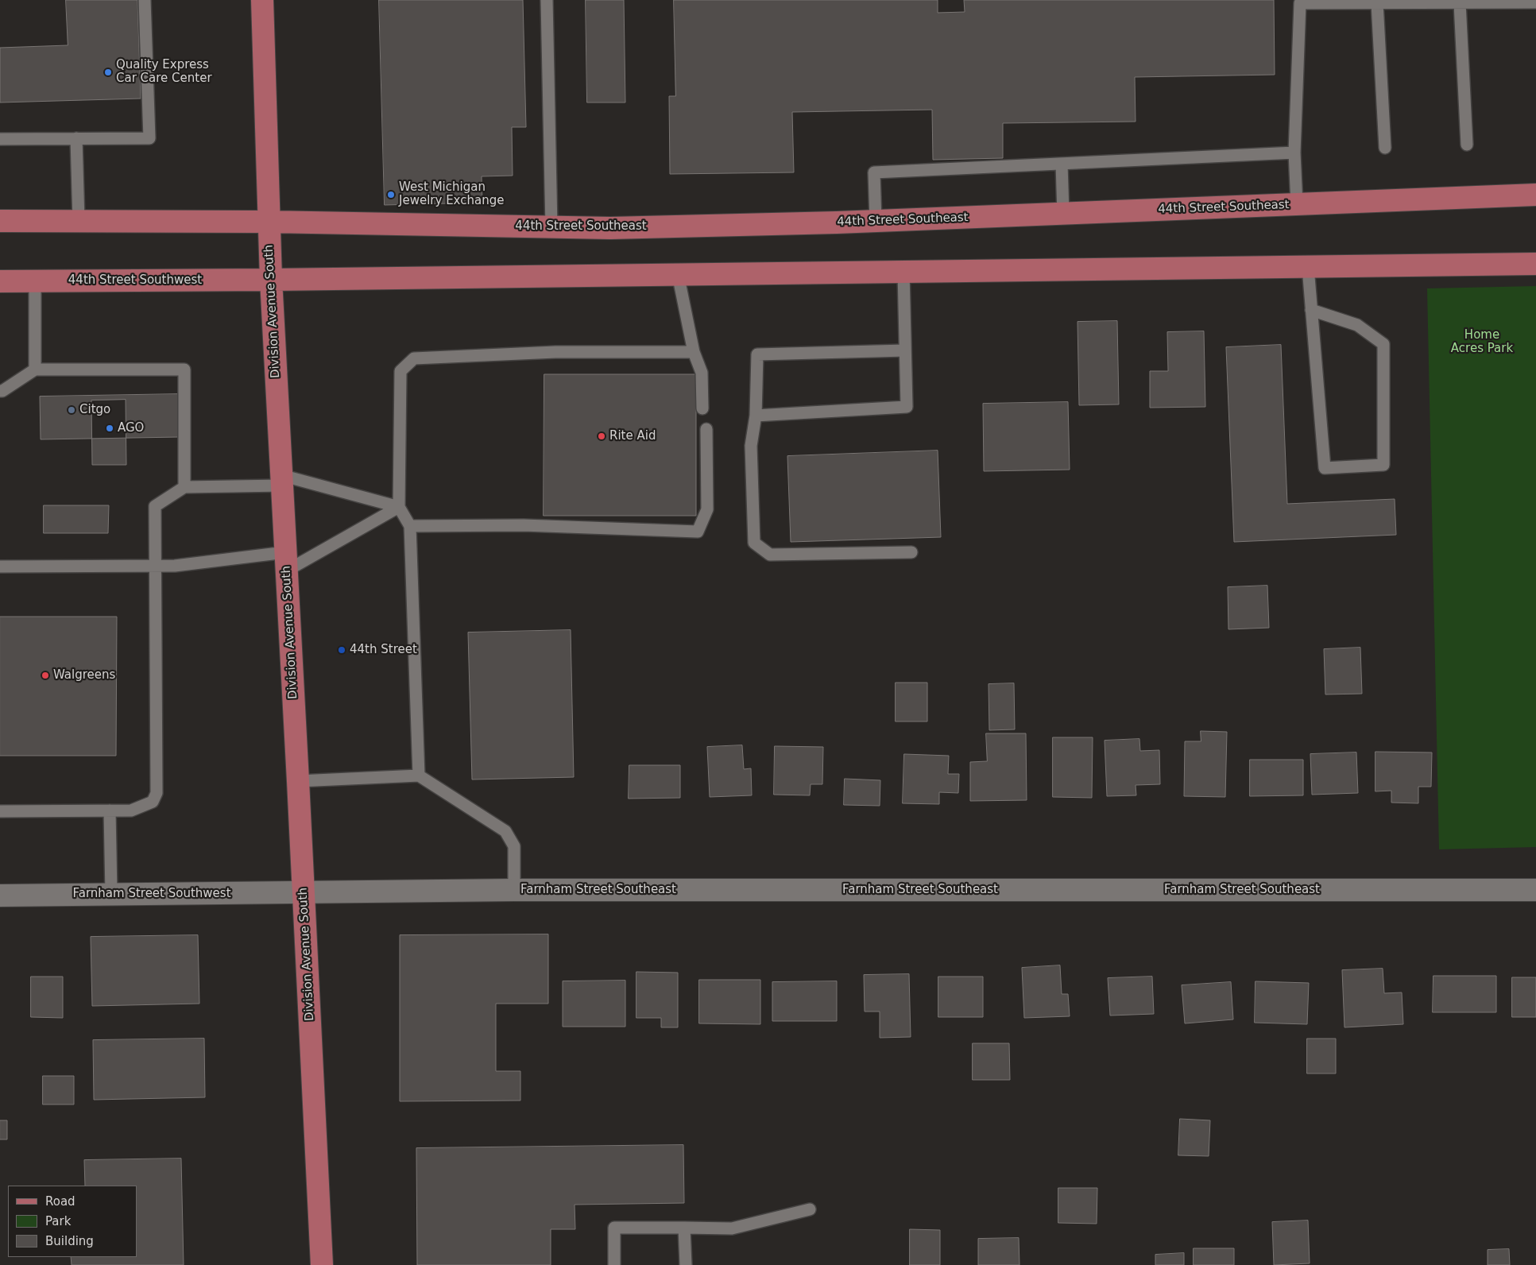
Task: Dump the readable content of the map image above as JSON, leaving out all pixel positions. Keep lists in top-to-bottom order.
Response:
{
  "streets": {
    "main road": ["44th Street Southeast", "44th Street Southwest", "Division Avenue South"],
    "street": ["Farnham Street Southeast", "Farnham Street Southwest"]
  },
  "crossings": [
    ["44th Street Southeast", "Division Avenue South"],
    ["44th Street Southwest", "Division Avenue South"],
    ["Division Avenue South", "Farnham Street Southeast"],
    ["Division Avenue South", "Farnham Street Southwest"],
    ["Farnham Street Southeast", "Farnham Street Southwest"]
  ],
  "parks": ["Home Acres Park"],
  "places": [
    "Quality Express Car Care Center",
    "West Michigan Jewelry Exchange",
    "Citgo",
    "AGO",
    "Rite Aid",
    "44th Street",
    "Walgreens"
  ],
  "legend": ["Road", "Park", "Building"]
}
